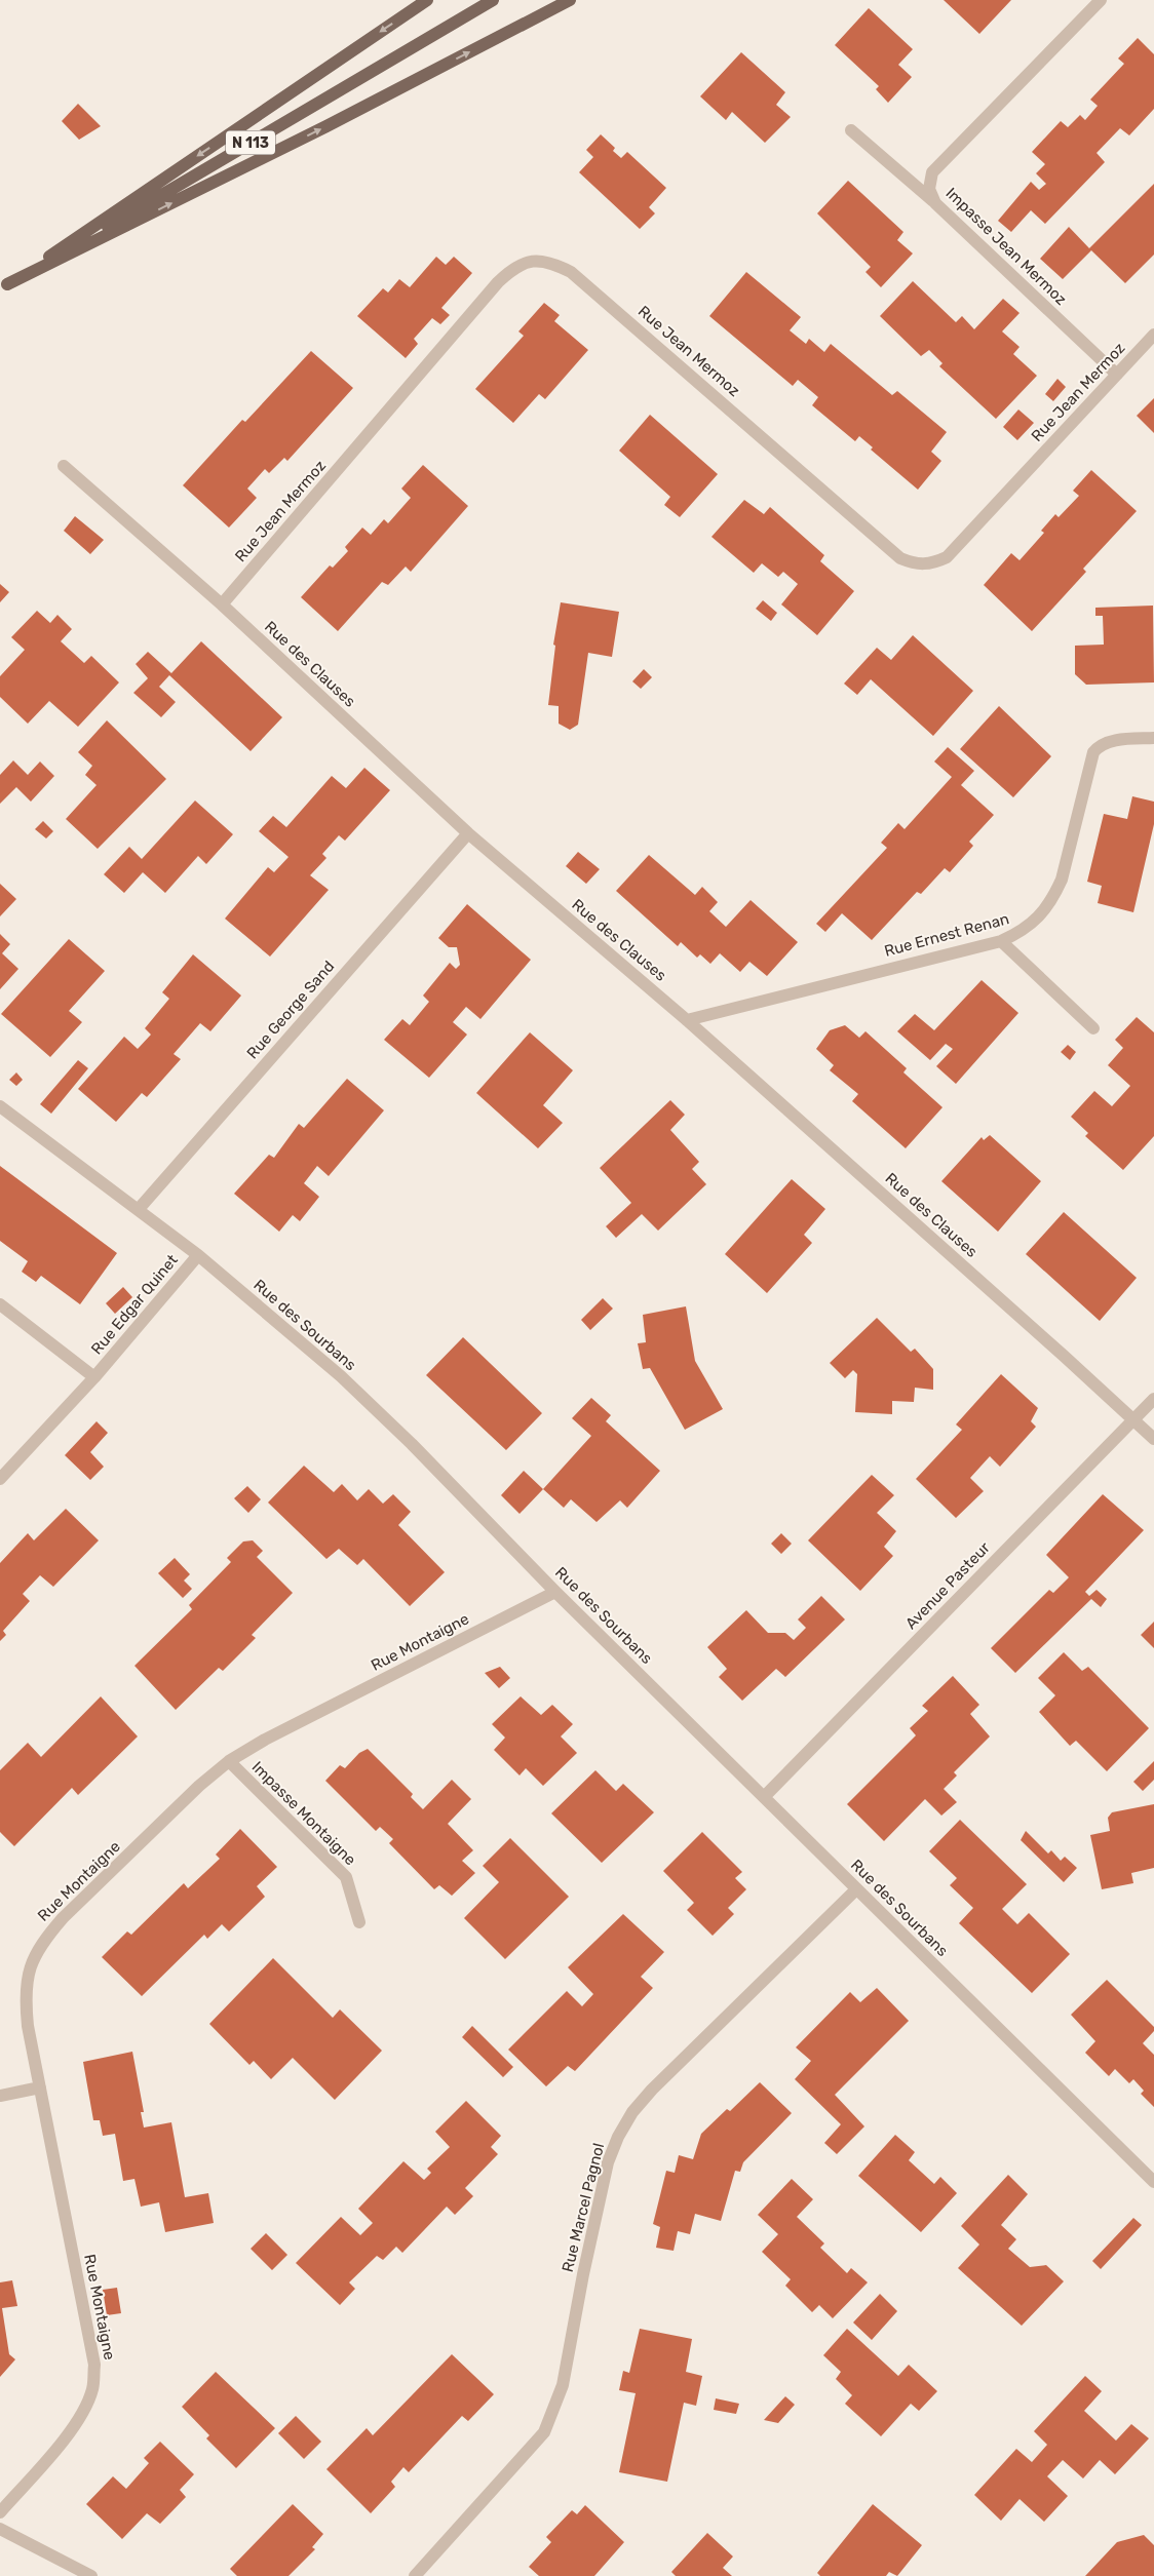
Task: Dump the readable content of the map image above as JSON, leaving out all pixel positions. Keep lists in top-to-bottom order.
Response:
{
  "streets": {
    "main road": ["N 113"],
    "street": [
      "Impasse Jean Mermoz",
      "Rue Jean Mermoz",
      "Rue des Clauses",
      "Rue Ernest Renan",
      "Rue George Sand",
      "Rue Edgar Quinet",
      "Rue des Sourbans",
      "Avenue Pasteur",
      "Rue Montaigne",
      "Impasse Montaigne",
      "Rue Marcel Pagnol"
    ]
  },
  "crossings": [
    ["Impasse Jean Mermoz", "Rue Jean Mermoz"],
    ["Rue Jean Mermoz", "Rue des Clauses"],
    ["Rue des Clauses", "Rue Ernest Renan"],
    ["Rue des Clauses", "Rue George Sand"],
    ["Rue des Clauses", "Avenue Pasteur"],
    ["Rue George Sand", "Rue des Sourbans"],
    ["Rue Edgar Quinet", "Rue des Sourbans"],
    ["Rue des Sourbans", "Avenue Pasteur"],
    ["Rue des Sourbans", "Rue Montaigne"],
    ["Rue des Sourbans", "Rue Marcel Pagnol"],
    ["Rue Montaigne", "Impasse Montaigne"]
  ]
}
